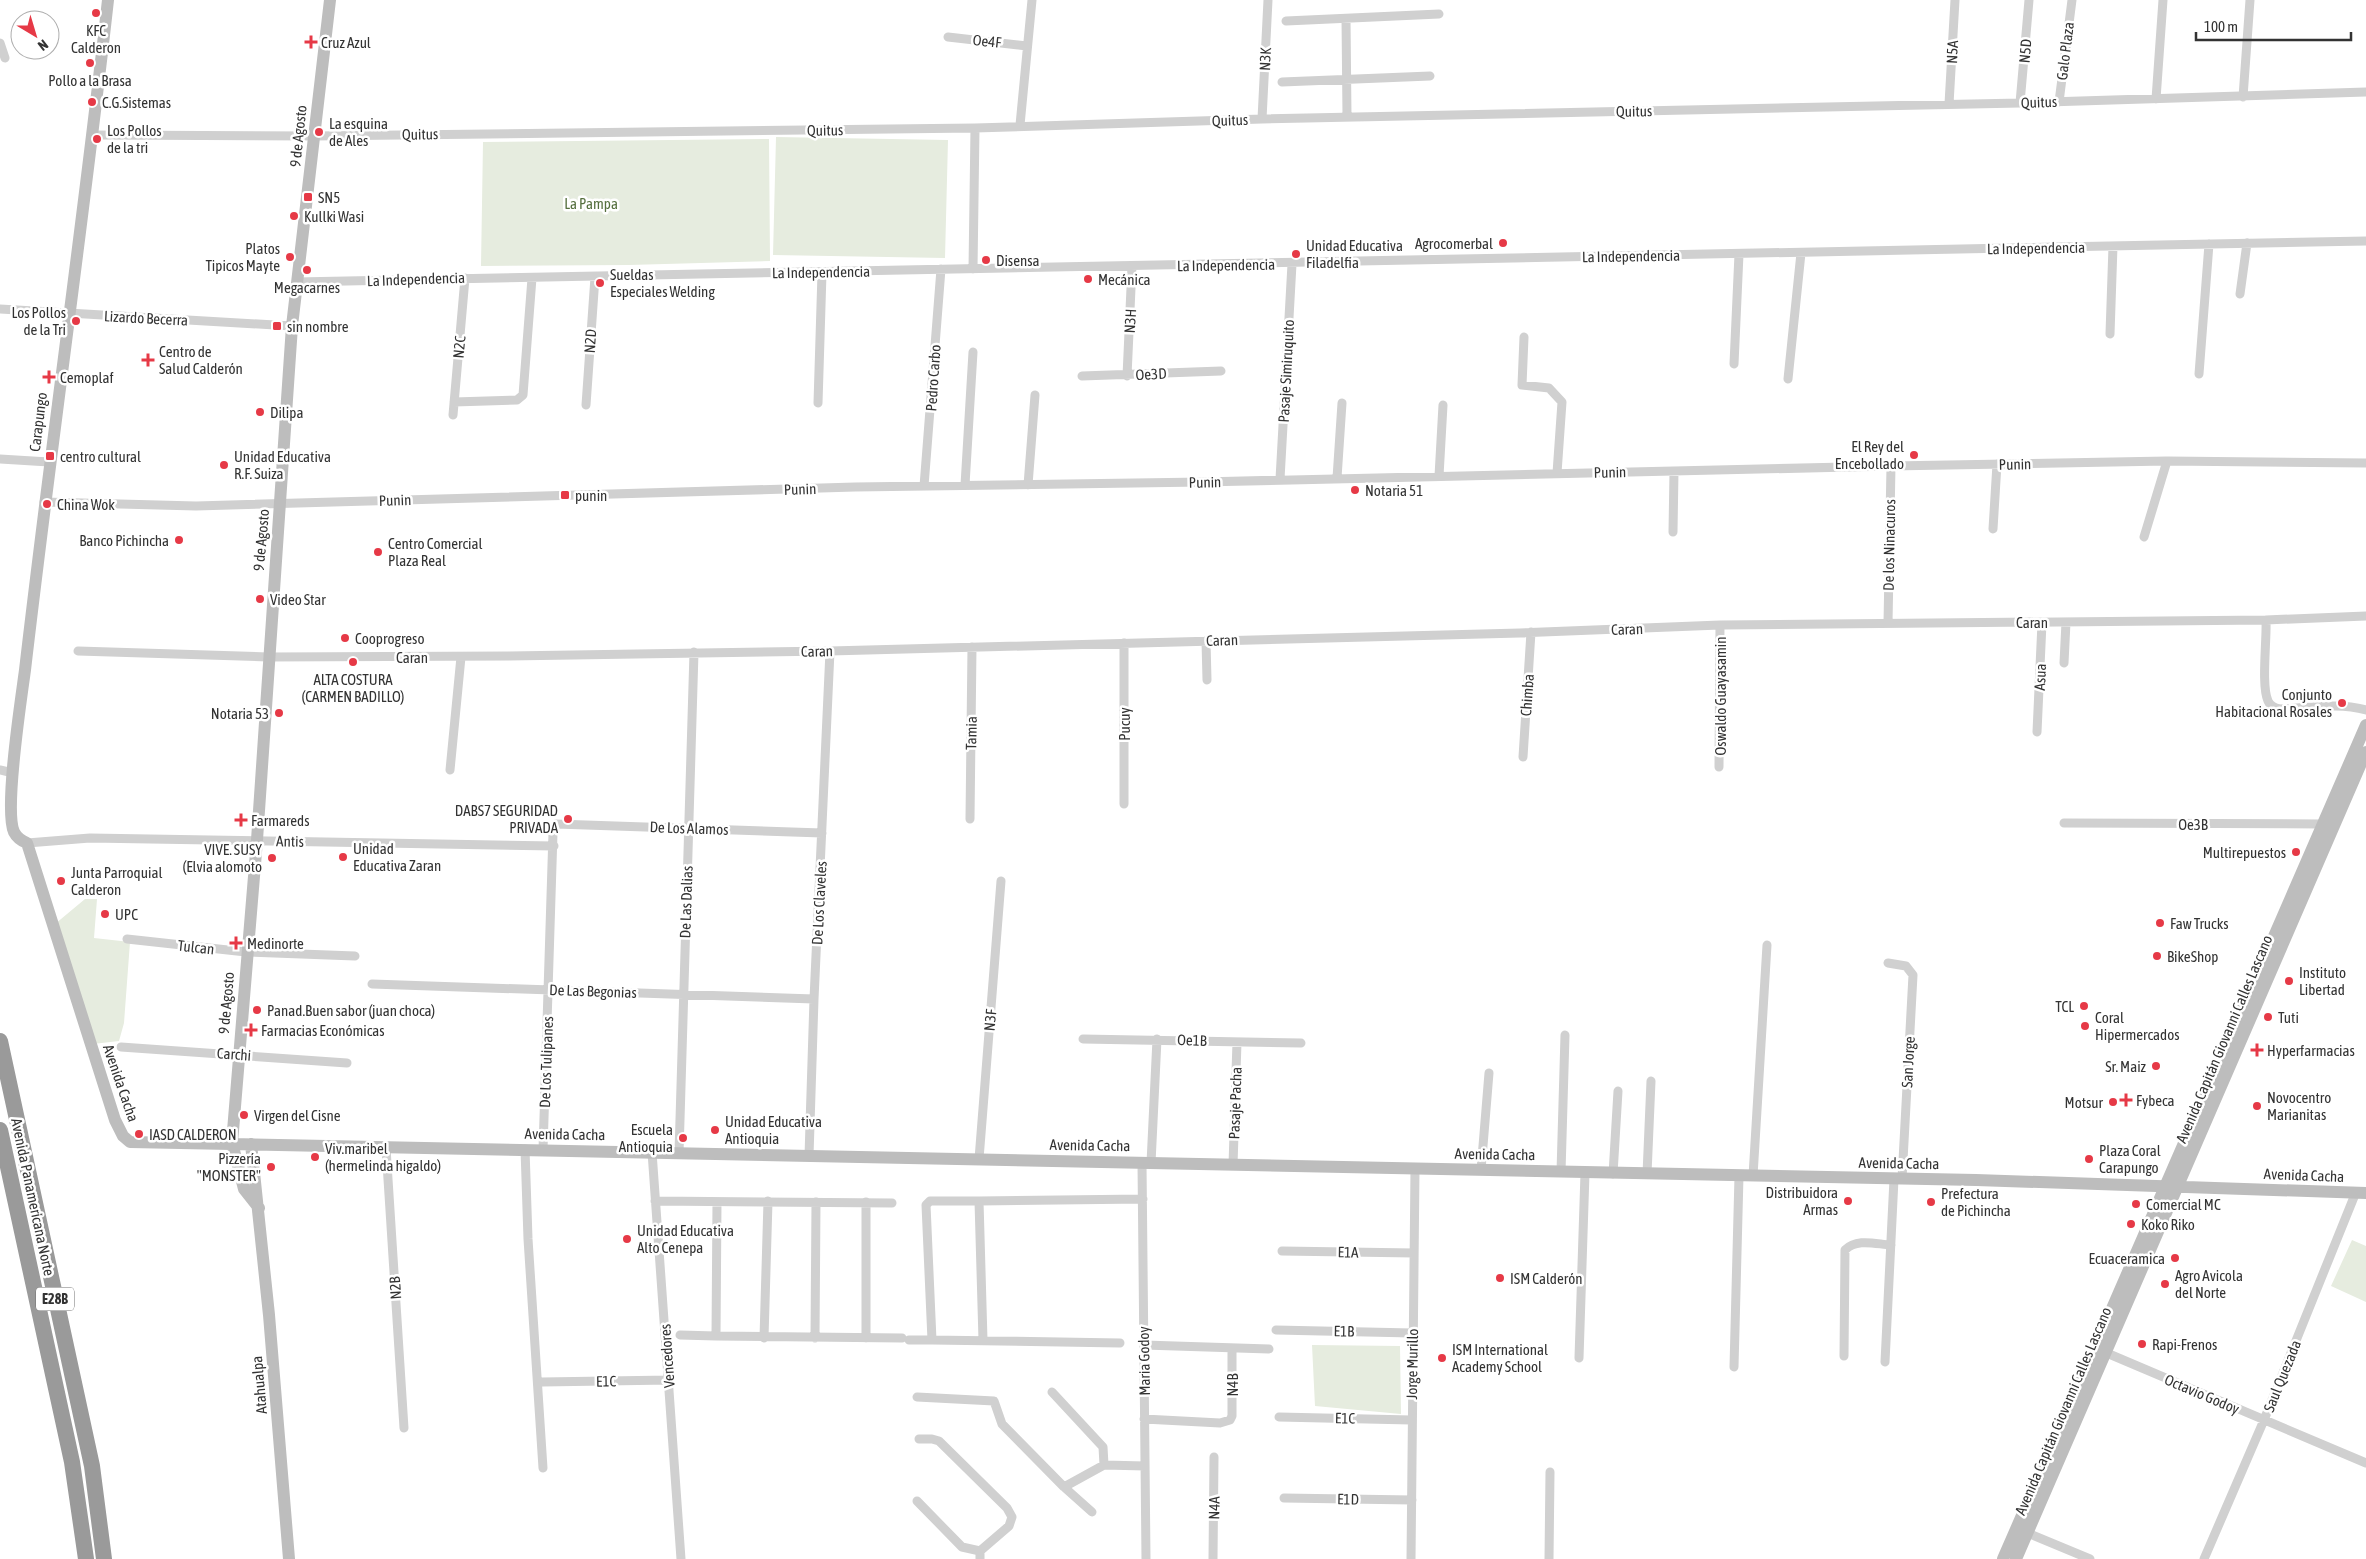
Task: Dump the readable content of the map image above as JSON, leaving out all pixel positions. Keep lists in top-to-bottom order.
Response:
{
  "streets": {
    "highway": ["Avenida Panamericana Norte", "E28B"],
    "street": [
      "Oe4F",
      "N5D",
      "Galo Plaza",
      "N5A",
      "N3K",
      "Quitus",
      "9 de Agosto",
      "La Independencia",
      "Lizardo Becerra",
      "N3H",
      "N2D",
      "N2C",
      "Pasaje Simiruquito",
      "Oe3D",
      "Pedro Carbo",
      "Carapungo",
      "Punin",
      "De los Ninacuros",
      "Caran",
      "Asua",
      "Chimba",
      "Oswaldo Guayasamin",
      "Pucuy",
      "Tamia",
      "Oe3B",
      "De Los Alamos",
      "Antis",
      "De Las Dalias",
      "De Los Claveles",
      "Tulcan",
      "De Las Begonias",
      "N3F",
      "Avenida Capitán Giovanni Calles Lascano",
      "Oe1B",
      "Carchi",
      "De Los Tulipanes",
      "San Jorge",
      "Avenida Cacha",
      "Pasaje Pacha",
      "E1A",
      "N2B",
      "E1B",
      "Vencedores",
      "Maria Godoy",
      "Jorge Murillo",
      "Saul Quezada",
      "E1C",
      "Atahualpa",
      "N4B",
      "Octavio Godoy",
      "E1D",
      "N4A"
    ]
  },
  "crossings": [
    ["N5D", "Quitus"],
    ["Galo Plaza", "Quitus"],
    ["N5A", "Quitus"],
    ["N3K", "Quitus"],
    ["Quitus", "9 de Agosto"],
    ["Quitus", "Carapungo"],
    ["9 de Agosto", "La Independencia"],
    ["9 de Agosto", "Lizardo Becerra"],
    ["9 de Agosto", "Punin"],
    ["9 de Agosto", "Caran"],
    ["9 de Agosto", "Antis"],
    ["9 de Agosto", "Tulcan"],
    ["9 de Agosto", "Carchi"],
    ["9 de Agosto", "Avenida Cacha"],
    ["La Independencia", "N3H"],
    ["La Independencia", "N2D"],
    ["La Independencia", "N2C"],
    ["La Independencia", "Pasaje Simiruquito"],
    ["La Independencia", "Pedro Carbo"],
    ["Lizardo Becerra", "Carapungo"],
    ["N3H", "Oe3D"],
    ["Pasaje Simiruquito", "Punin"],
    ["Pedro Carbo", "Punin"],
    ["Carapungo", "Punin"],
    ["Carapungo", "Antis"],
    ["Carapungo", "Avenida Cacha"],
    ["Punin", "De los Ninacuros"],
    ["De los Ninacuros", "Caran"],
    ["Caran", "Asua"],
    ["Caran", "Chimba"],
    ["Caran", "Oswaldo Guayasamin"],
    ["Caran", "Pucuy"],
    ["Caran", "Tamia"],
    ["Caran", "De Las Dalias"],
    ["Caran", "De Los Claveles"],
    ["Oe3B", "Avenida Capitán Giovanni Calles Lascano"],
    ["De Los Alamos", "De Las Dalias"],
    ["De Los Alamos", "De Los Claveles"],
    ["De Los Alamos", "De Los Tulipanes"],
    ["Antis", "De Los Tulipanes"],
    ["Antis", "Avenida Cacha"],
    ["De Las Dalias", "De Las Begonias"],
    ["De Las Dalias", "Avenida Cacha"],
    ["De Los Claveles", "De Las Begonias"],
    ["De Los Claveles", "Avenida Cacha"],
    ["De Las Begonias", "De Los Tulipanes"],
    ["N3F", "Avenida Cacha"],
    ["Avenida Capitán Giovanni Calles Lascano", "Avenida Cacha"],
    ["Avenida Capitán Giovanni Calles Lascano", "Octavio Godoy"],
    ["Oe1B", "Pasaje Pacha"],
    ["Oe1B", "Maria Godoy"],
    ["De Los Tulipanes", "Avenida Cacha"],
    ["San Jorge", "Avenida Cacha"],
    ["Avenida Cacha", "Pasaje Pacha"],
    ["Avenida Cacha", "N2B"],
    ["Avenida Cacha", "Vencedores"],
    ["Avenida Cacha", "Maria Godoy"],
    ["Avenida Cacha", "Jorge Murillo"],
    ["Avenida Cacha", "Saul Quezada"],
    ["Avenida Cacha", "Atahualpa"],
    ["E1A", "Jorge Murillo"],
    ["E1B", "Jorge Murillo"],
    ["Vencedores", "E1C"],
    ["Maria Godoy", "N4B"],
    ["Jorge Murillo", "E1C"],
    ["Jorge Murillo", "E1D"],
    ["Saul Quezada", "Octavio Godoy"]
  ],
  "parks": ["La Pampa"],
  "places": {
    "other": [
      "KFC Calderon",
      "Pollo a la Brasa",
      "C.G.Sistemas",
      "La esquina de Ales",
      "Los Pollos de la tri",
      "Kullki Wasi",
      "Agrocomerbal",
      "Unidad Educativa Filadelfia",
      "Platos Tipicos Mayte",
      "Disensa",
      "Megacarnes",
      "Mecánica",
      "Sueldas Especiales Welding",
      "Los Pollos de la Tri",
      "Dilipa",
      "El Rey del Encebollado",
      "Unidad Educativa R.F. Suiza",
      "Notaria 51",
      "China Wok",
      "Banco Pichincha",
      "Centro Comercial Plaza Real",
      "Video Star",
      "Cooprogreso",
      "ALTA COSTURA (CARMEN BADILLO)",
      "Conjunto Habitacional Rosales",
      "Notaria 53",
      "DABS7 SEGURIDAD PRIVADA",
      "Multirepuestos",
      "Unidad Educativa Zaran",
      "VIVE. SUSY (Elvia alomoto",
      "Junta Parroquial Calderon",
      "UPC",
      "Faw Trucks",
      "BikeShop",
      "Instituto Libertad",
      "TCL",
      "Panad.Buen sabor (juan choca)",
      "Tuti",
      "Coral Hipermercados",
      "Sr. Maiz",
      "Motsur",
      "Novocentro Marianitas",
      "Virgen del Cisne",
      "Unidad Educativa Antioquia",
      "IASD CALDERON",
      "Escuela Antioquia",
      "Viv.maribel (hermelinda higaldo)",
      "Plaza Coral Carapungo",
      "Pizzería \"MONSTER\"",
      "Distribuidora Armas",
      "Prefectura de Pichincha",
      "Comercial MC",
      "Koko Riko",
      "Unidad Educativa Alto Cenepa",
      "Ecuaceramica",
      "ISM Calderón",
      "Agro Avicola del Norte",
      "Rapi-Frenos",
      "ISM International Academy School"
    ],
    "health": [
      "Cruz Azul",
      "Centro de Salud Calderón",
      "Cemoplaf",
      "Farmareds",
      "Medinorte",
      "Farmacias Económicas",
      "Hyperfarmacias",
      "Fybeca"
    ],
    "transit": [
      "SN5",
      "sin nombre",
      "centro cultural",
      "punin"
    ]
  },
  "scale_bar": "100 m",
  "north": "bottom right"
}
